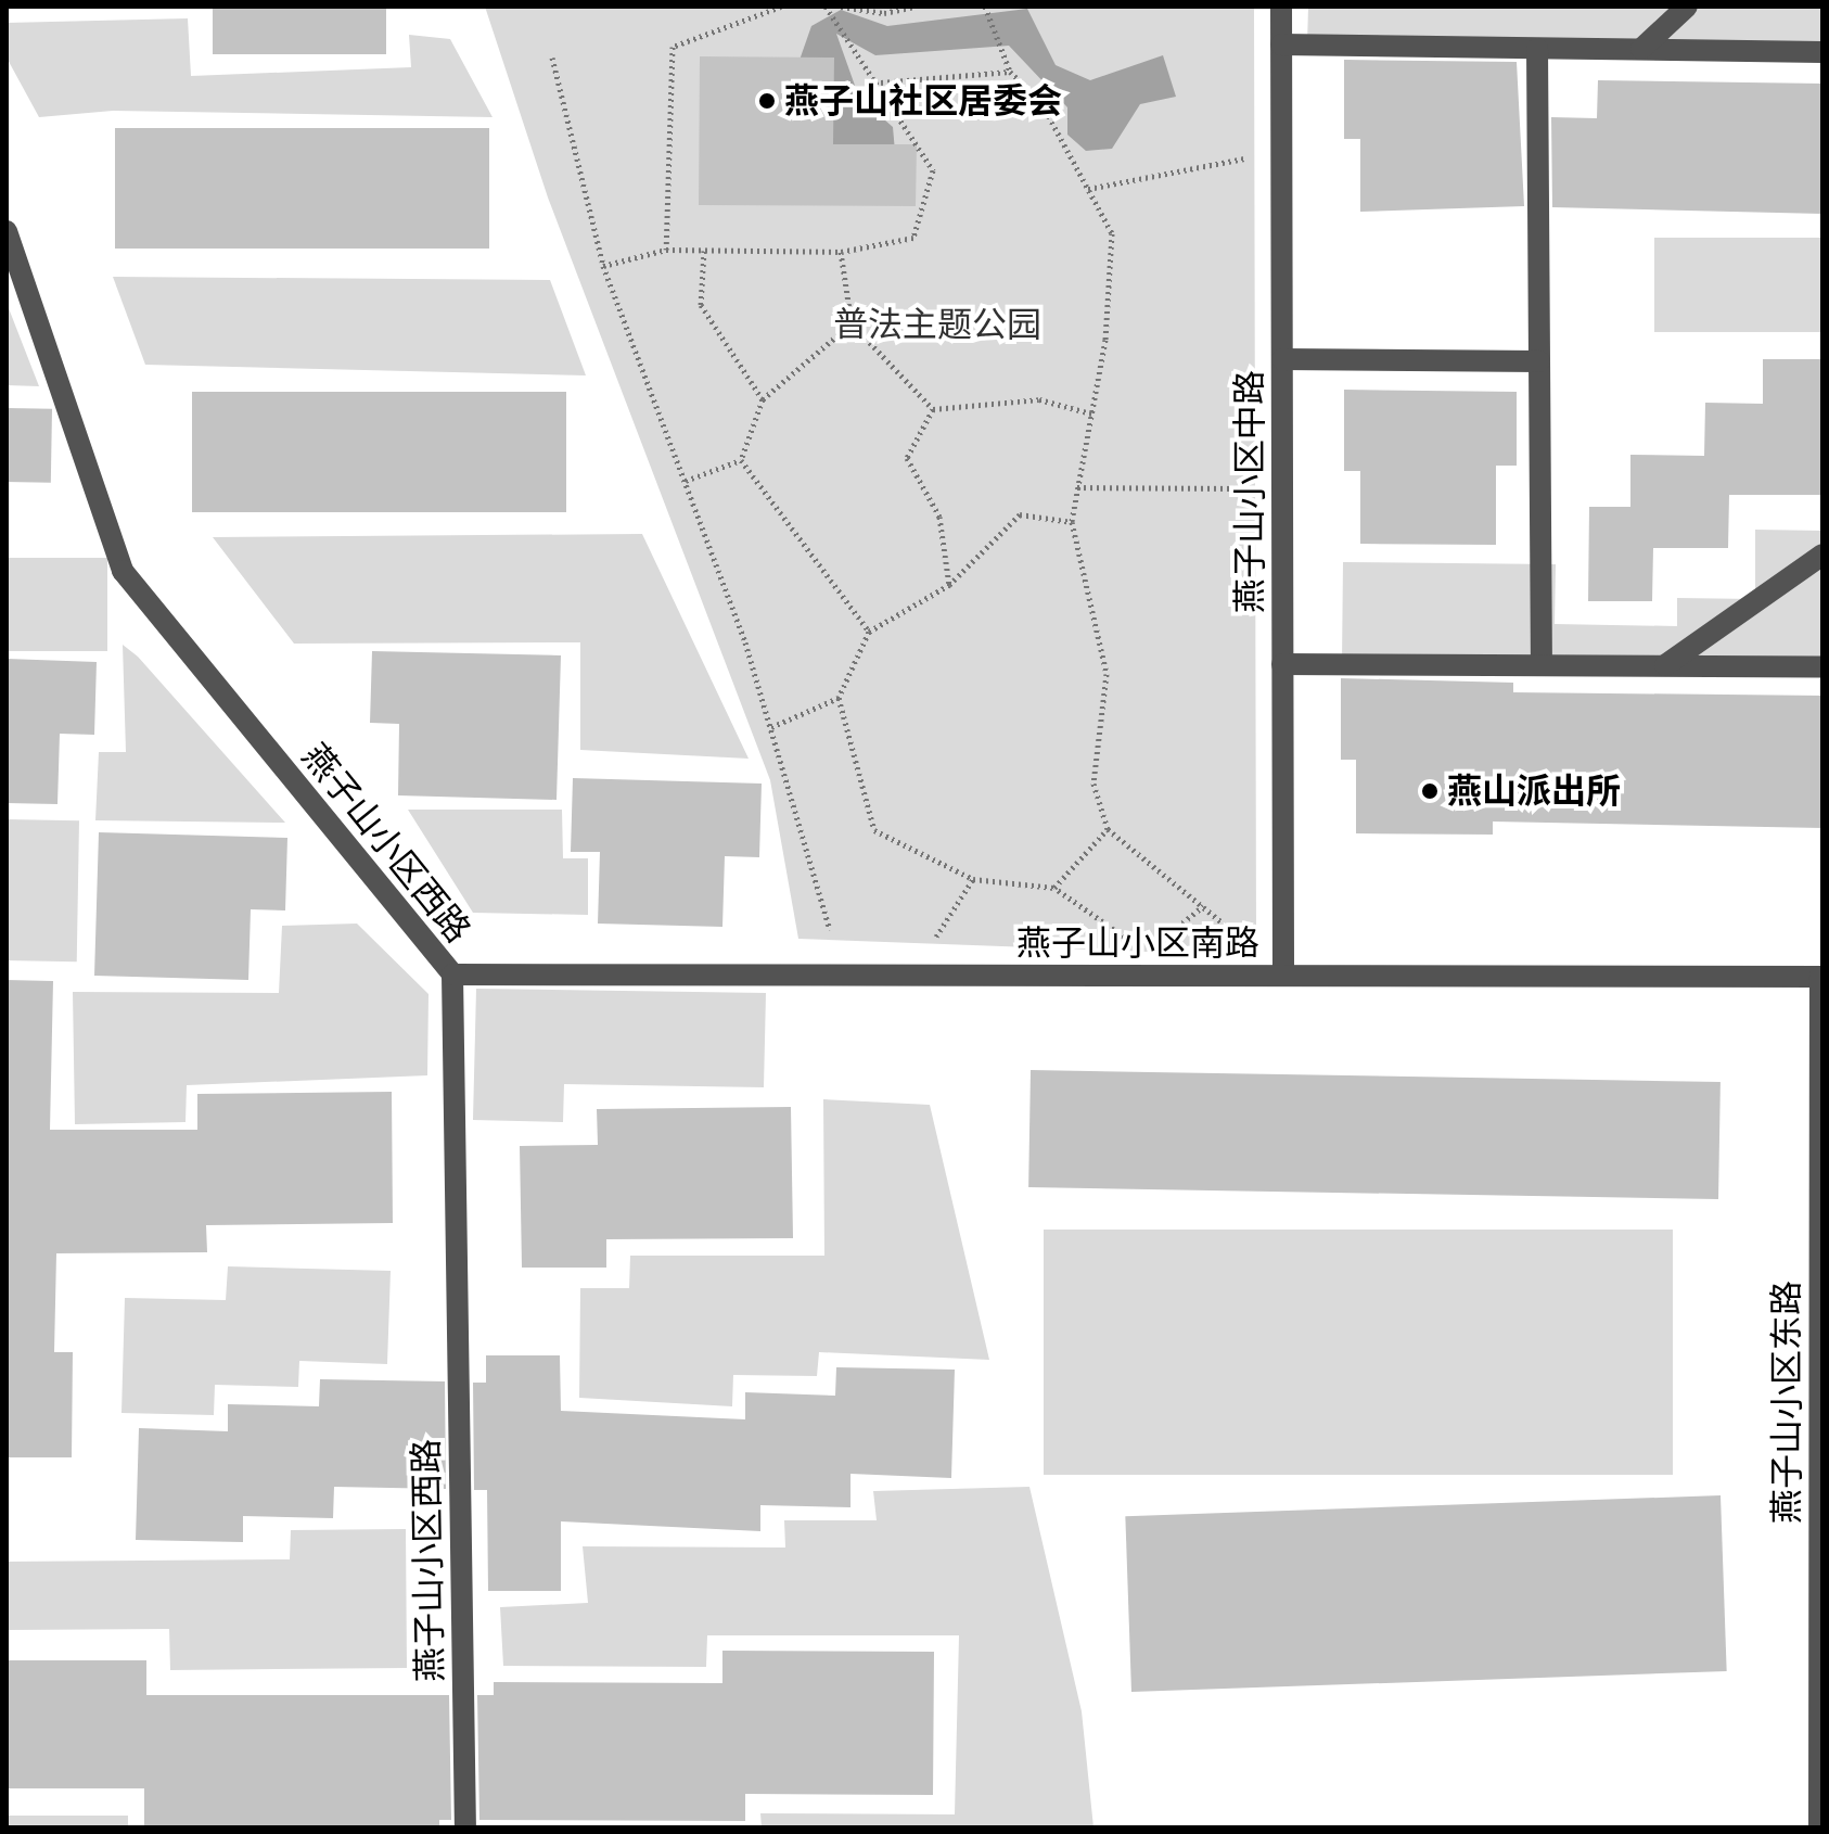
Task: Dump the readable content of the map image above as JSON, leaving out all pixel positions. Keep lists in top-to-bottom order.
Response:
{
  "streets": {
    "street": [
      "燕子山小区中路",
      "燕子山小区西路",
      "燕子山小区南路",
      "燕子山小区东路"
    ]
  },
  "crossings": [
    ["燕子山小区中路", "燕子山小区南路"],
    ["燕子山小区西路", "燕子山小区南路"],
    ["燕子山小区南路", "燕子山小区东路"]
  ],
  "parks": ["普法主题公园"],
  "places": ["燕子山社区居委会", "燕山派出所"]
}
